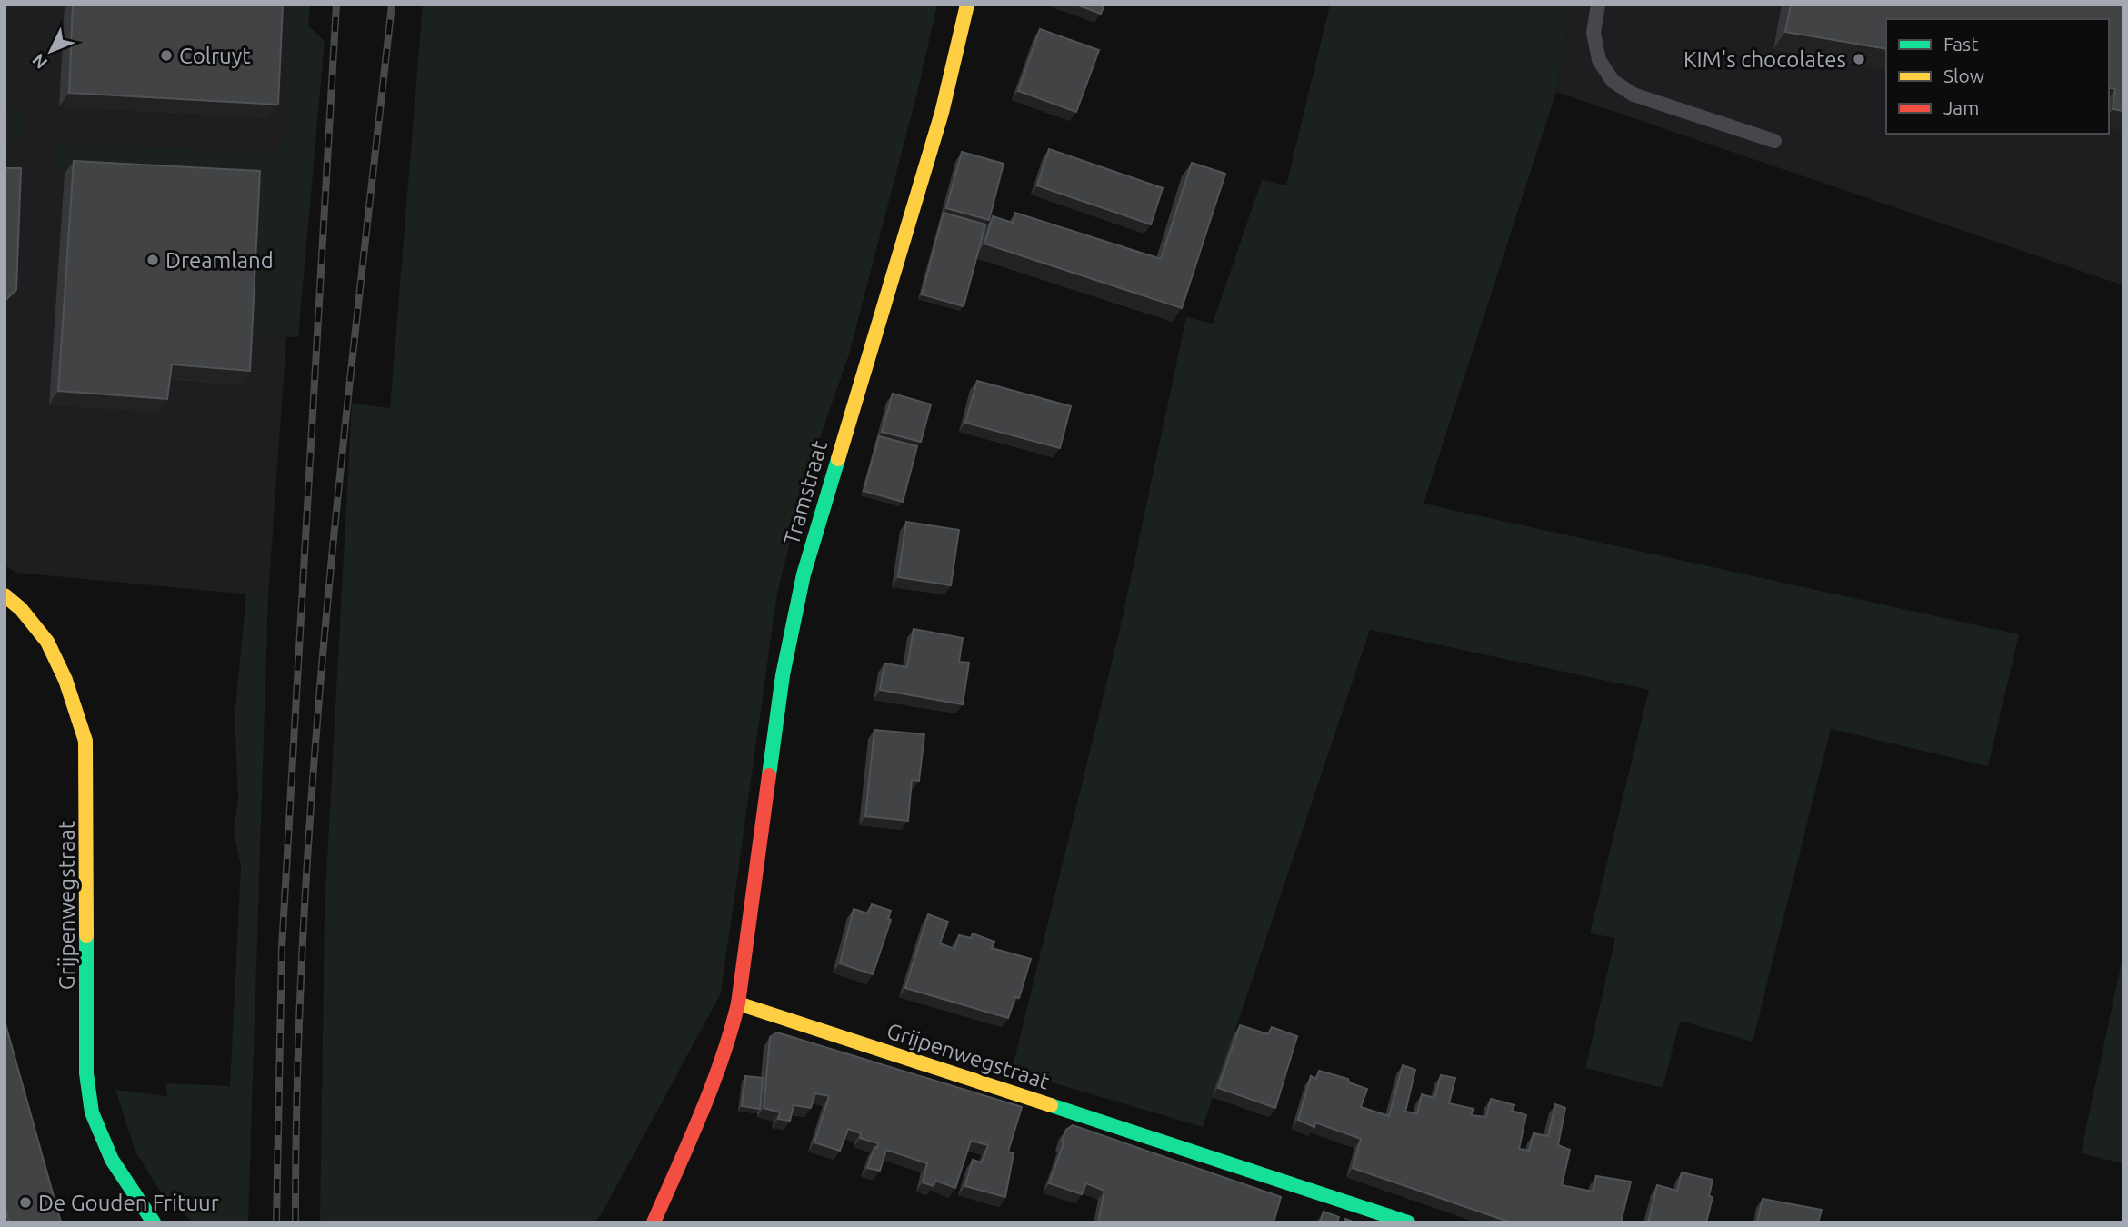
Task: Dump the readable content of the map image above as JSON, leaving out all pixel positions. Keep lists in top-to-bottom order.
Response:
{
  "streets": {
    "street": ["Tramstraat", "Grijpenwegstraat"]
  },
  "crossings": [
    ["Tramstraat", "Grijpenwegstraat"]
  ],
  "places": [
    "Colruyt",
    "KIM's chocolates",
    "Dreamland",
    "De Gouden Frituur"
  ],
  "legend": ["Fast", "Slow", "Jam"],
  "north": "bottom left"
}
